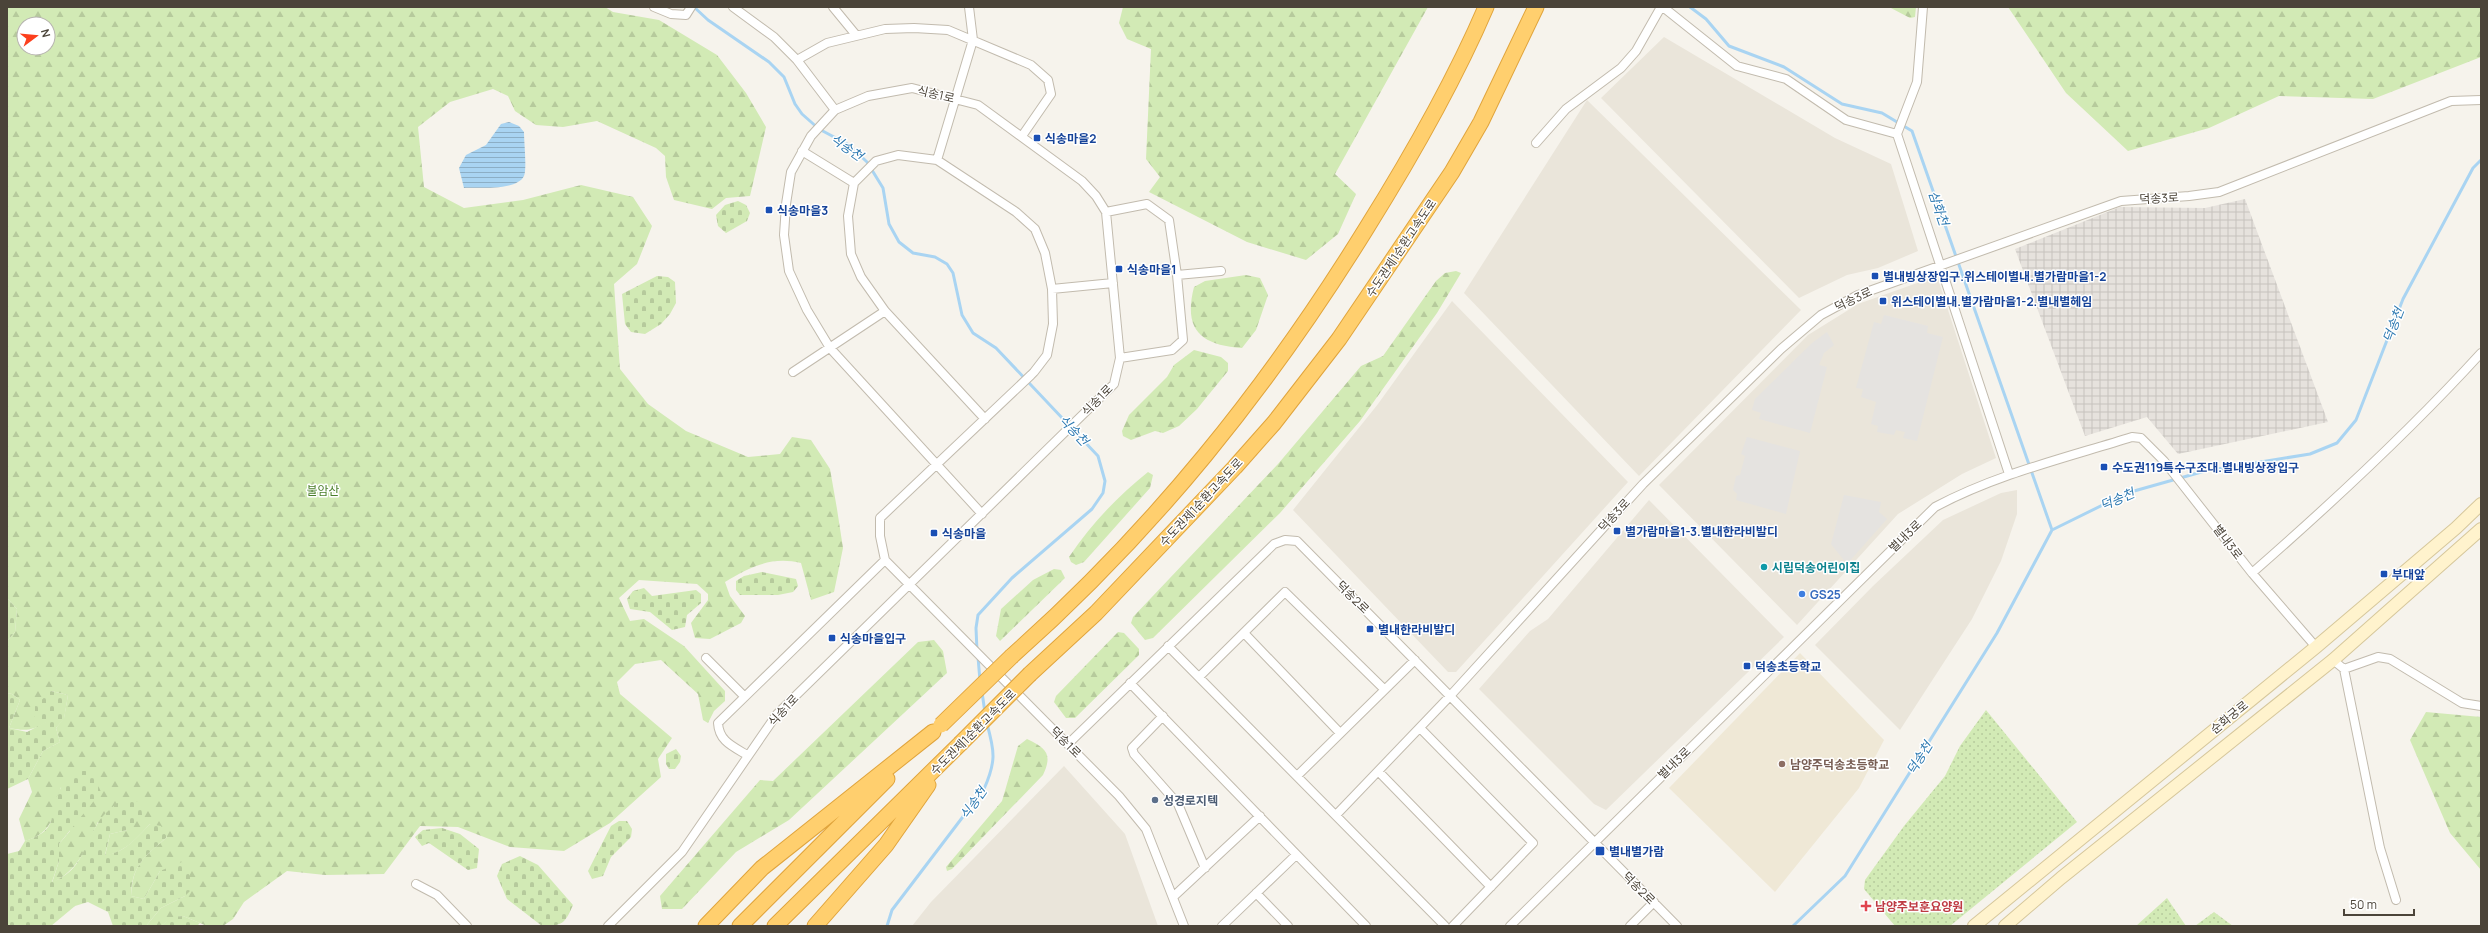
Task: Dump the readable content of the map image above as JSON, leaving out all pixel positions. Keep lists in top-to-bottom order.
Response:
{
  "streets": {
    "highway": ["수도권제1순환고속도로"],
    "street": [
      "식송1로",
      "덕송3로",
      "별내3로",
      "덕송2로",
      "순화궁로",
      "덕송1로"
    ]
  },
  "crossings": [
    ["식송1로", "덕송1로"],
    ["덕송3로", "덕송2로"],
    ["별내3로", "덕송2로"],
    ["별내3로", "순화궁로"],
    ["덕송2로", "덕송1로"]
  ],
  "water": ["식송천", "삼화천", "덕송천"],
  "parks": ["불암산"],
  "places": {
    "transit": [
      "식송마을2",
      "식송마을3",
      "식송마을1",
      "별내빙상장입구.위스테이별내.별가람마을1-2",
      "위스테이별내.별가람마을1-2.별내별헤임",
      "수도권119특수구조대.별내빙상장입구",
      "별가람마을1-3.별내한라비발디",
      "식송마을",
      "부대앞",
      "별내한라비발디",
      "식송마을입구",
      "덕송초등학교",
      "별내별가람"
    ],
    "other": [
      "시립덕송어린이집",
      "GS25",
      "남양주덕송초등학교",
      "성경로지텍"
    ],
    "health": ["남양주보훈요양원"]
  },
  "scale_bar": "50 m",
  "north": "right"
}
